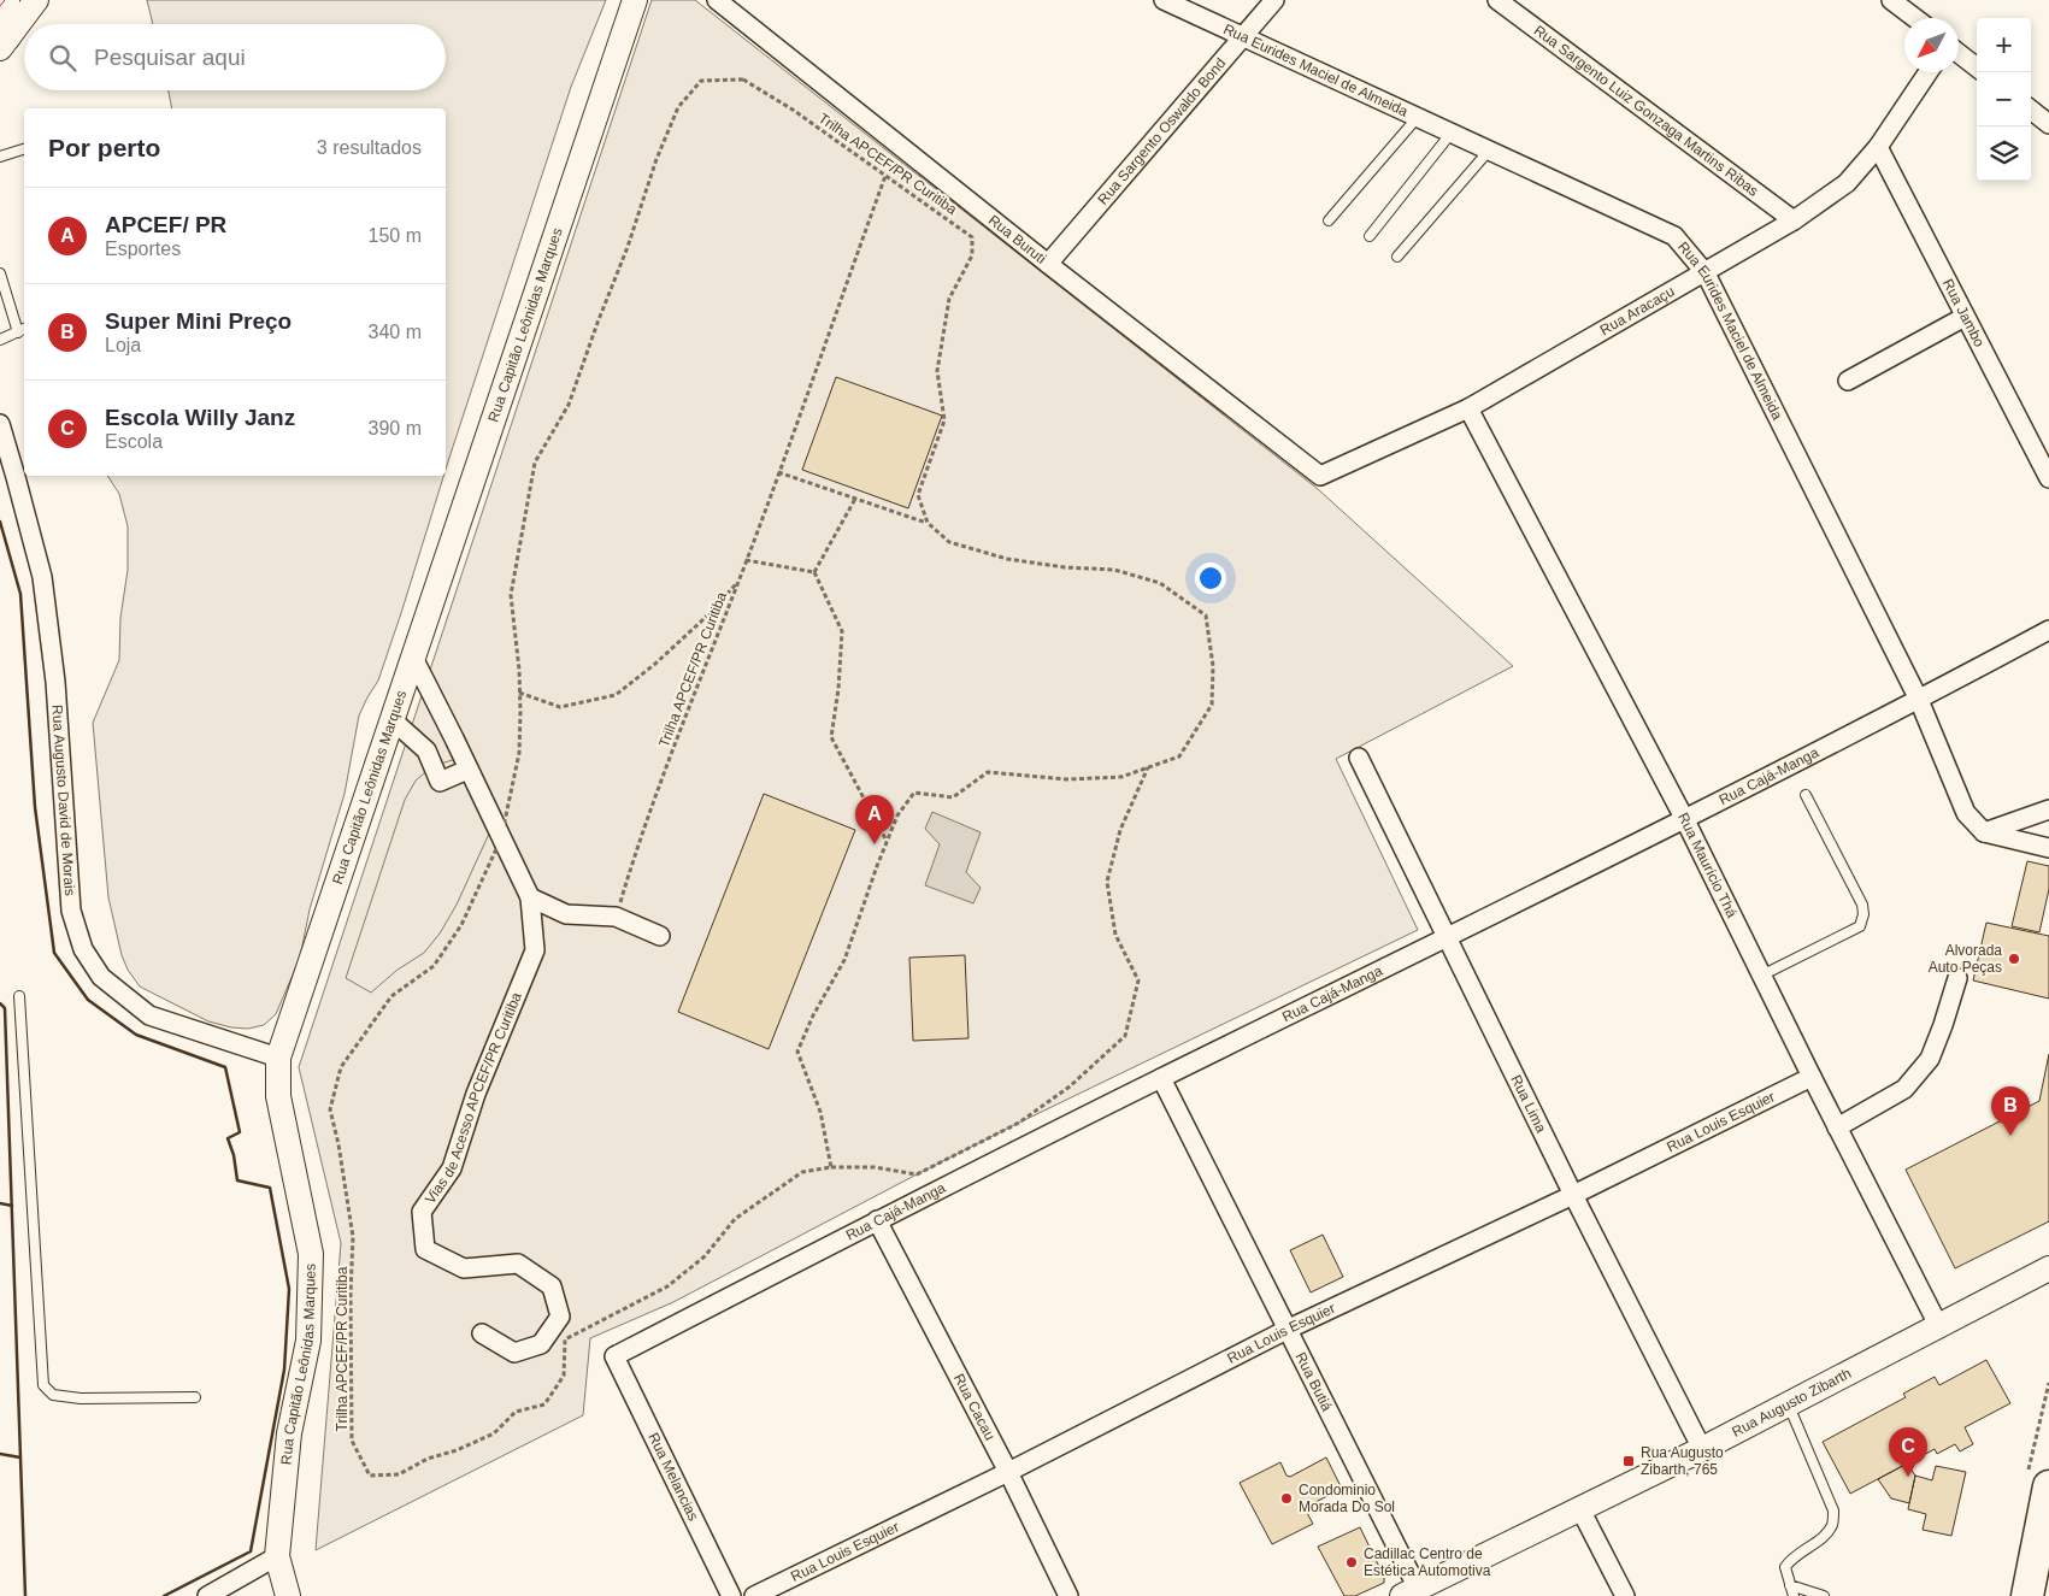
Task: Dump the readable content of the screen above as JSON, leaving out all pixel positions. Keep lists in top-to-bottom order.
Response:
{
  "streets": {
    "street": [
      "Rua Eurides Maciel de Almeida",
      "Rua Sargento Luiz Gonzaga Martins Ribas",
      "Rua Sargento Oswaldo Bond",
      "Rua Buruti",
      "Rua Aracaçu",
      "Rua Jambo",
      "Rua Capitão Leônidas Marques",
      "Rua Cajá-Manga",
      "Rua Augusto David de Morais",
      "Rua Maurício Thá",
      "Vias de Acesso APCEF/PR Curitiba",
      "Rua Lima",
      "Rua Louis Esquier",
      "Rua Butiá",
      "Rua Augusto Zibarth",
      "Rua Cacau",
      "Rua Melancias"
    ],
    "path": ["Trilha APCEF/PR Curitiba"]
  },
  "crossings": [
    ["Rua Eurides Maciel de Almeida", "Rua Sargento Oswaldo Bond"],
    ["Rua Eurides Maciel de Almeida", "Rua Aracaçu"],
    ["Rua Eurides Maciel de Almeida", "Rua Cajá-Manga"],
    ["Rua Sargento Luiz Gonzaga Martins Ribas", "Rua Aracaçu"],
    ["Rua Sargento Oswaldo Bond", "Rua Buruti"],
    ["Trilha APCEF/PR Curitiba", "Vias de Acesso APCEF/PR Curitiba"],
    ["Rua Buruti", "Rua Aracaçu"],
    ["Rua Aracaçu", "Rua Jambo"],
    ["Rua Aracaçu", "Rua Maurício Thá"],
    ["Rua Capitão Leônidas Marques", "Rua Augusto David de Morais"],
    ["Rua Capitão Leônidas Marques", "Vias de Acesso APCEF/PR Curitiba"],
    ["Rua Cajá-Manga", "Rua Maurício Thá"],
    ["Rua Cajá-Manga", "Rua Lima"],
    ["Rua Cajá-Manga", "Rua Butiá"],
    ["Rua Cajá-Manga", "Rua Cacau"],
    ["Rua Cajá-Manga", "Rua Melancias"],
    ["Rua Maurício Thá", "Rua Louis Esquier"],
    ["Rua Maurício Thá", "Rua Augusto Zibarth"],
    ["Rua Lima", "Rua Louis Esquier"],
    ["Rua Lima", "Rua Augusto Zibarth"],
    ["Rua Louis Esquier", "Rua Butiá"],
    ["Rua Louis Esquier", "Rua Cacau"],
    ["Rua Butiá", "Rua Augusto Zibarth"]
  ],
  "places": {
    "other": ["Alvorada Auto Peças", "Condominio Morada Do Sol", "Cadillac Centro de Estética Automotiva"],
    "transit": ["Rua Augusto Zibarth, 765"]
  },
  "north": "bottom left",
  "page": {
    "map_buttons": ["+", "−"],
    "search": "Pesquisar aqui",
    "heading": ["Por perto", "3 resultados"],
    "list": [
      {
        "mark": "A",
        "name": "APCEF/ PR",
        "note": "Esportes",
        "value": "150 m"
      },
      {
        "mark": "B",
        "name": "Super Mini Preço",
        "note": "Loja",
        "value": "340 m"
      },
      {
        "mark": "C",
        "name": "Escola Willy Janz",
        "note": "Escola",
        "value": "390 m"
      }
    ],
    "pins": ["A", "B", "C"]
  }
}
